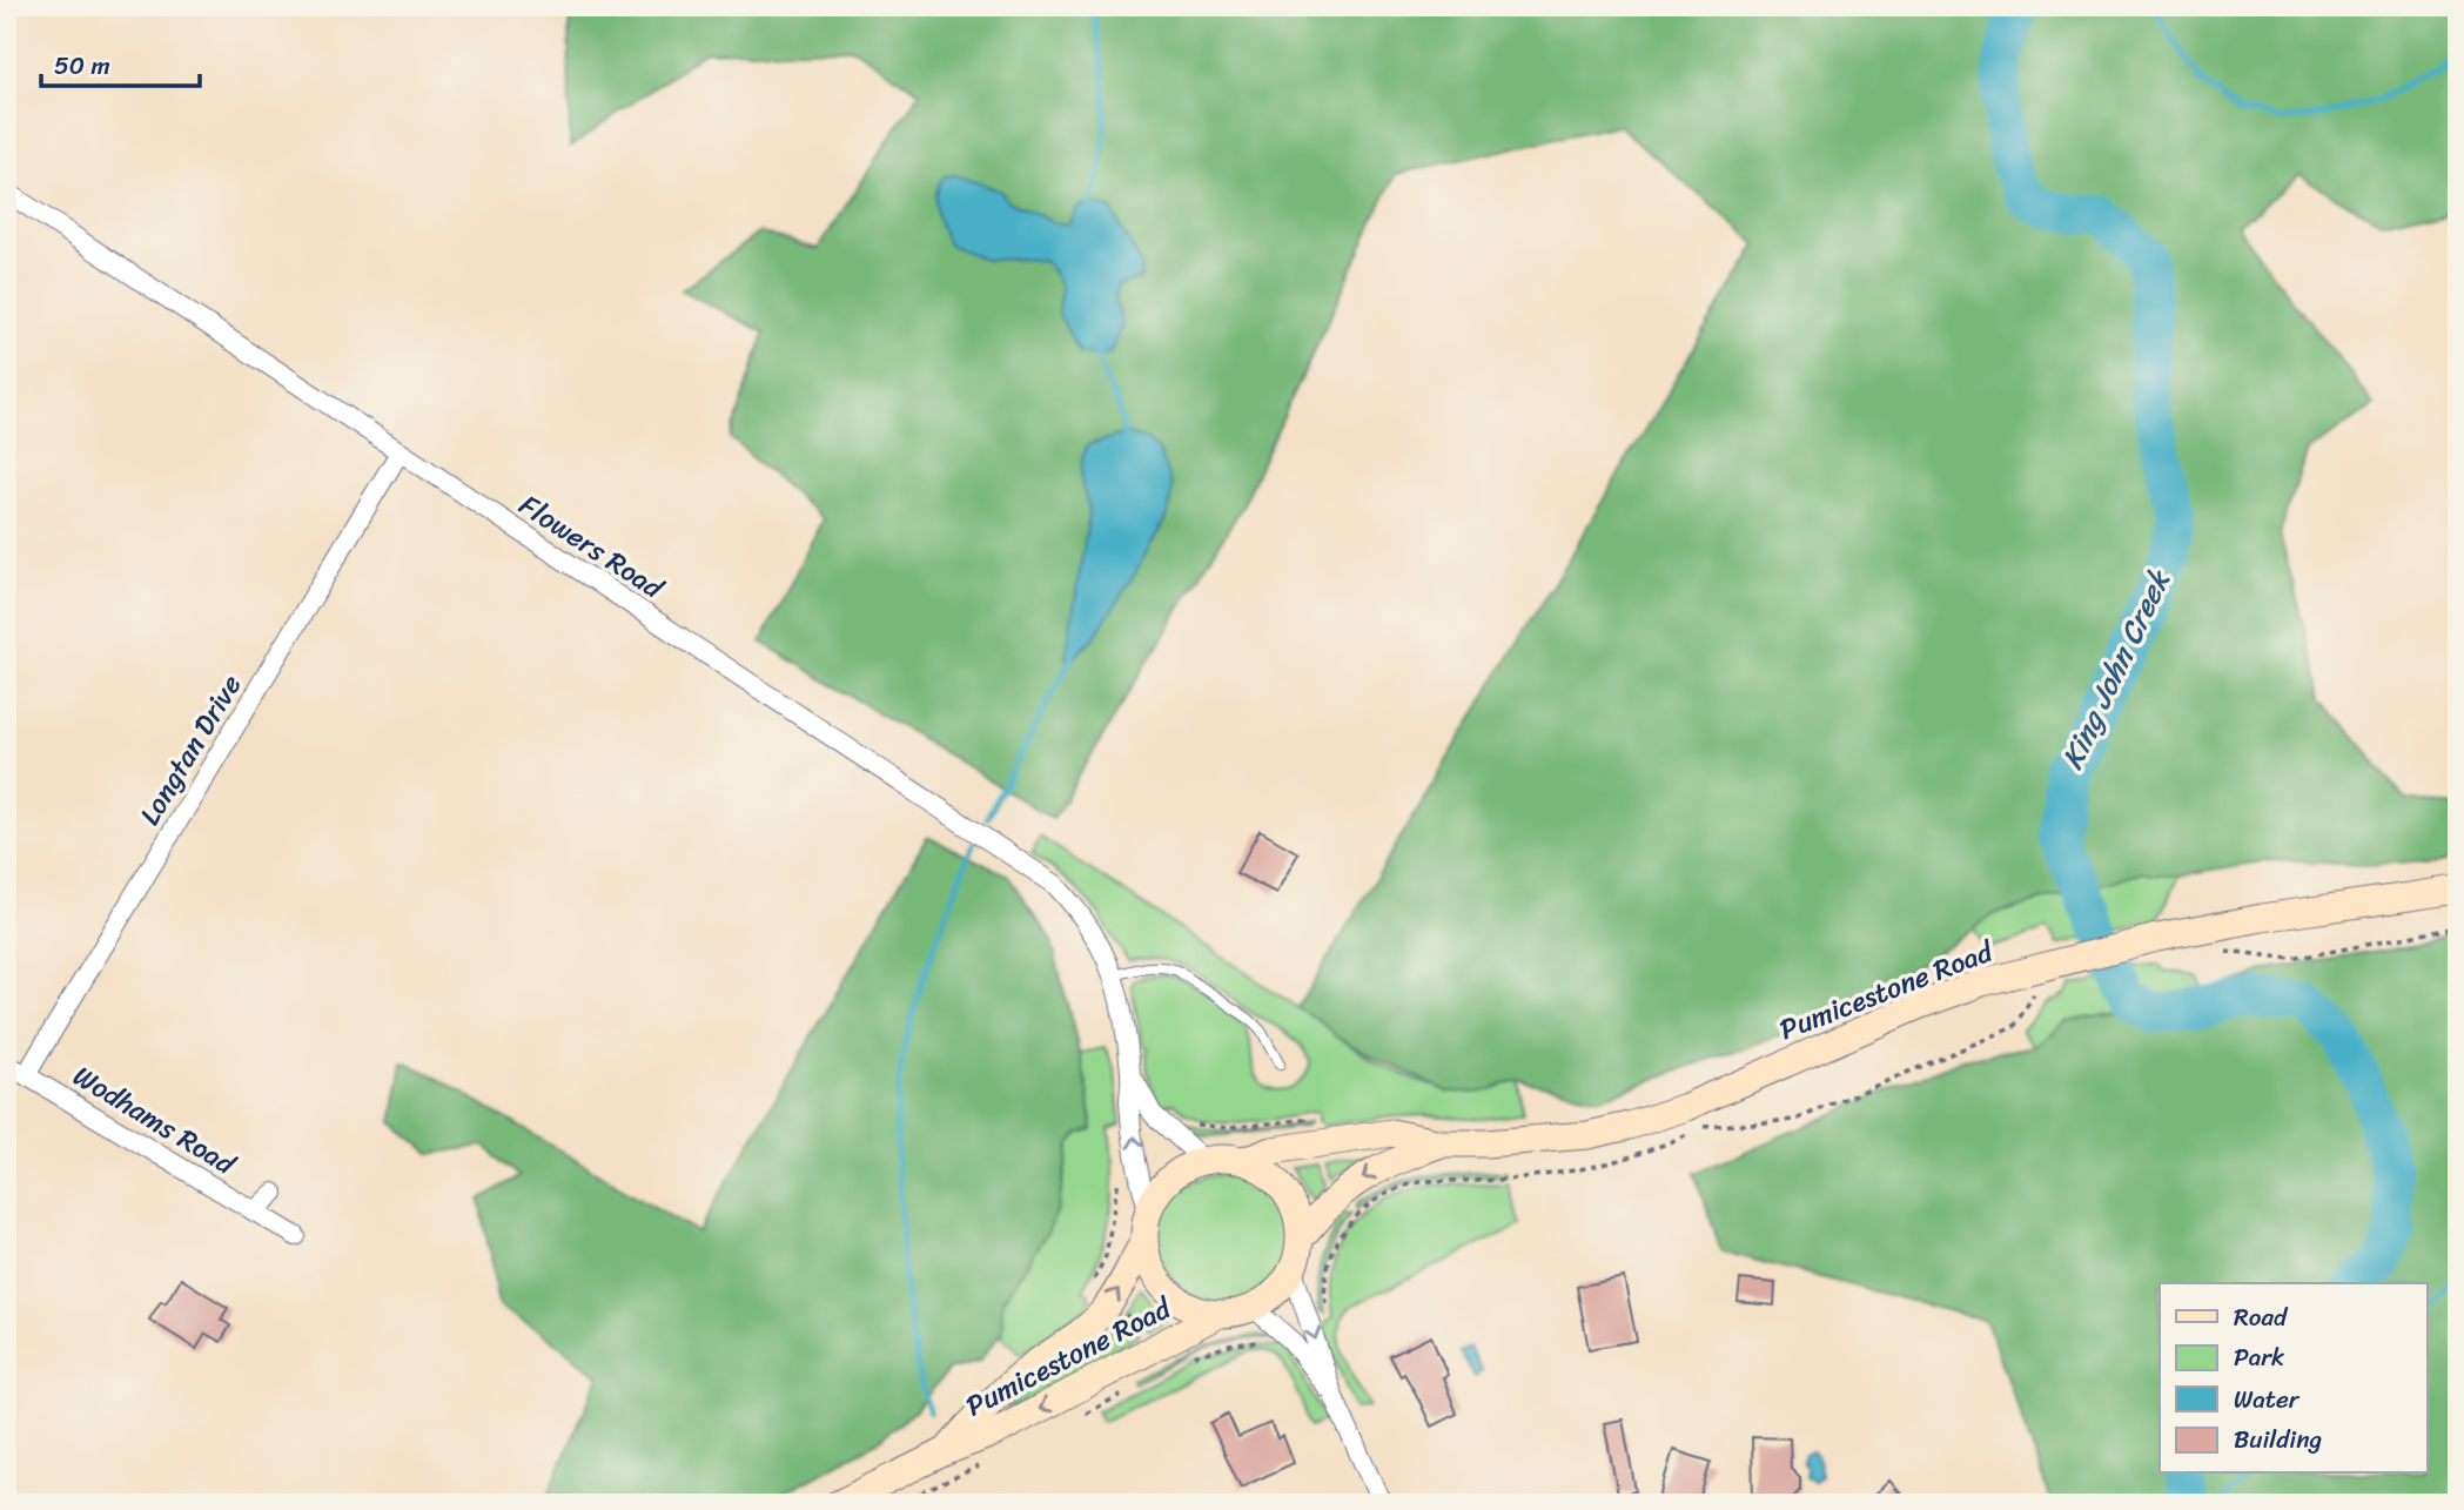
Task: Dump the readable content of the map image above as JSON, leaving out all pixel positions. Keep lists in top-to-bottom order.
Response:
{
  "streets": {
    "main road": ["Pumicestone Road"],
    "street": ["Flowers Road", "Longtan Drive", "Wodhams Road"]
  },
  "crossings": [
    ["Flowers Road", "Longtan Drive"],
    ["Flowers Road", "Pumicestone Road"],
    ["Longtan Drive", "Wodhams Road"]
  ],
  "water": ["King John Creek"],
  "legend": [
    "Road",
    "Park",
    "Water",
    "Building"
  ],
  "scale_bar": "50 m"
}
